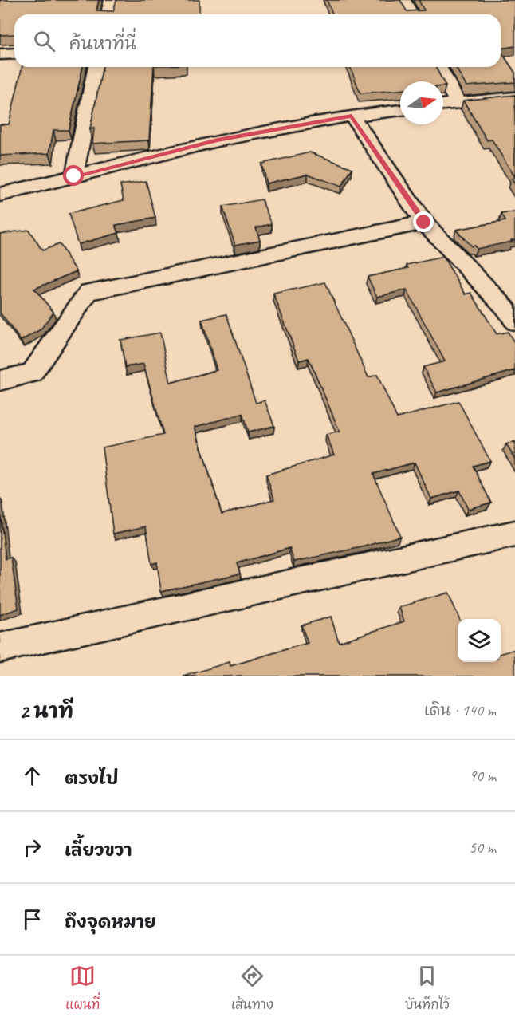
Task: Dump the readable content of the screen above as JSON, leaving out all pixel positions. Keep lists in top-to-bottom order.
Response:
{
  "north": "right",
  "page": {
    "search": "ค้นหาที่นี่",
    "heading": ["2 นาที", "เดิน · 140 m"],
    "list": [
      ["ตรงไป", "90 m"],
      ["เลี้ยวขวา", "50 m"],
      "ถึงจุดหมาย"
    ],
    "nav": ["แผนที่", "เส้นทาง", "บันทึกไว้"]
  }
}
